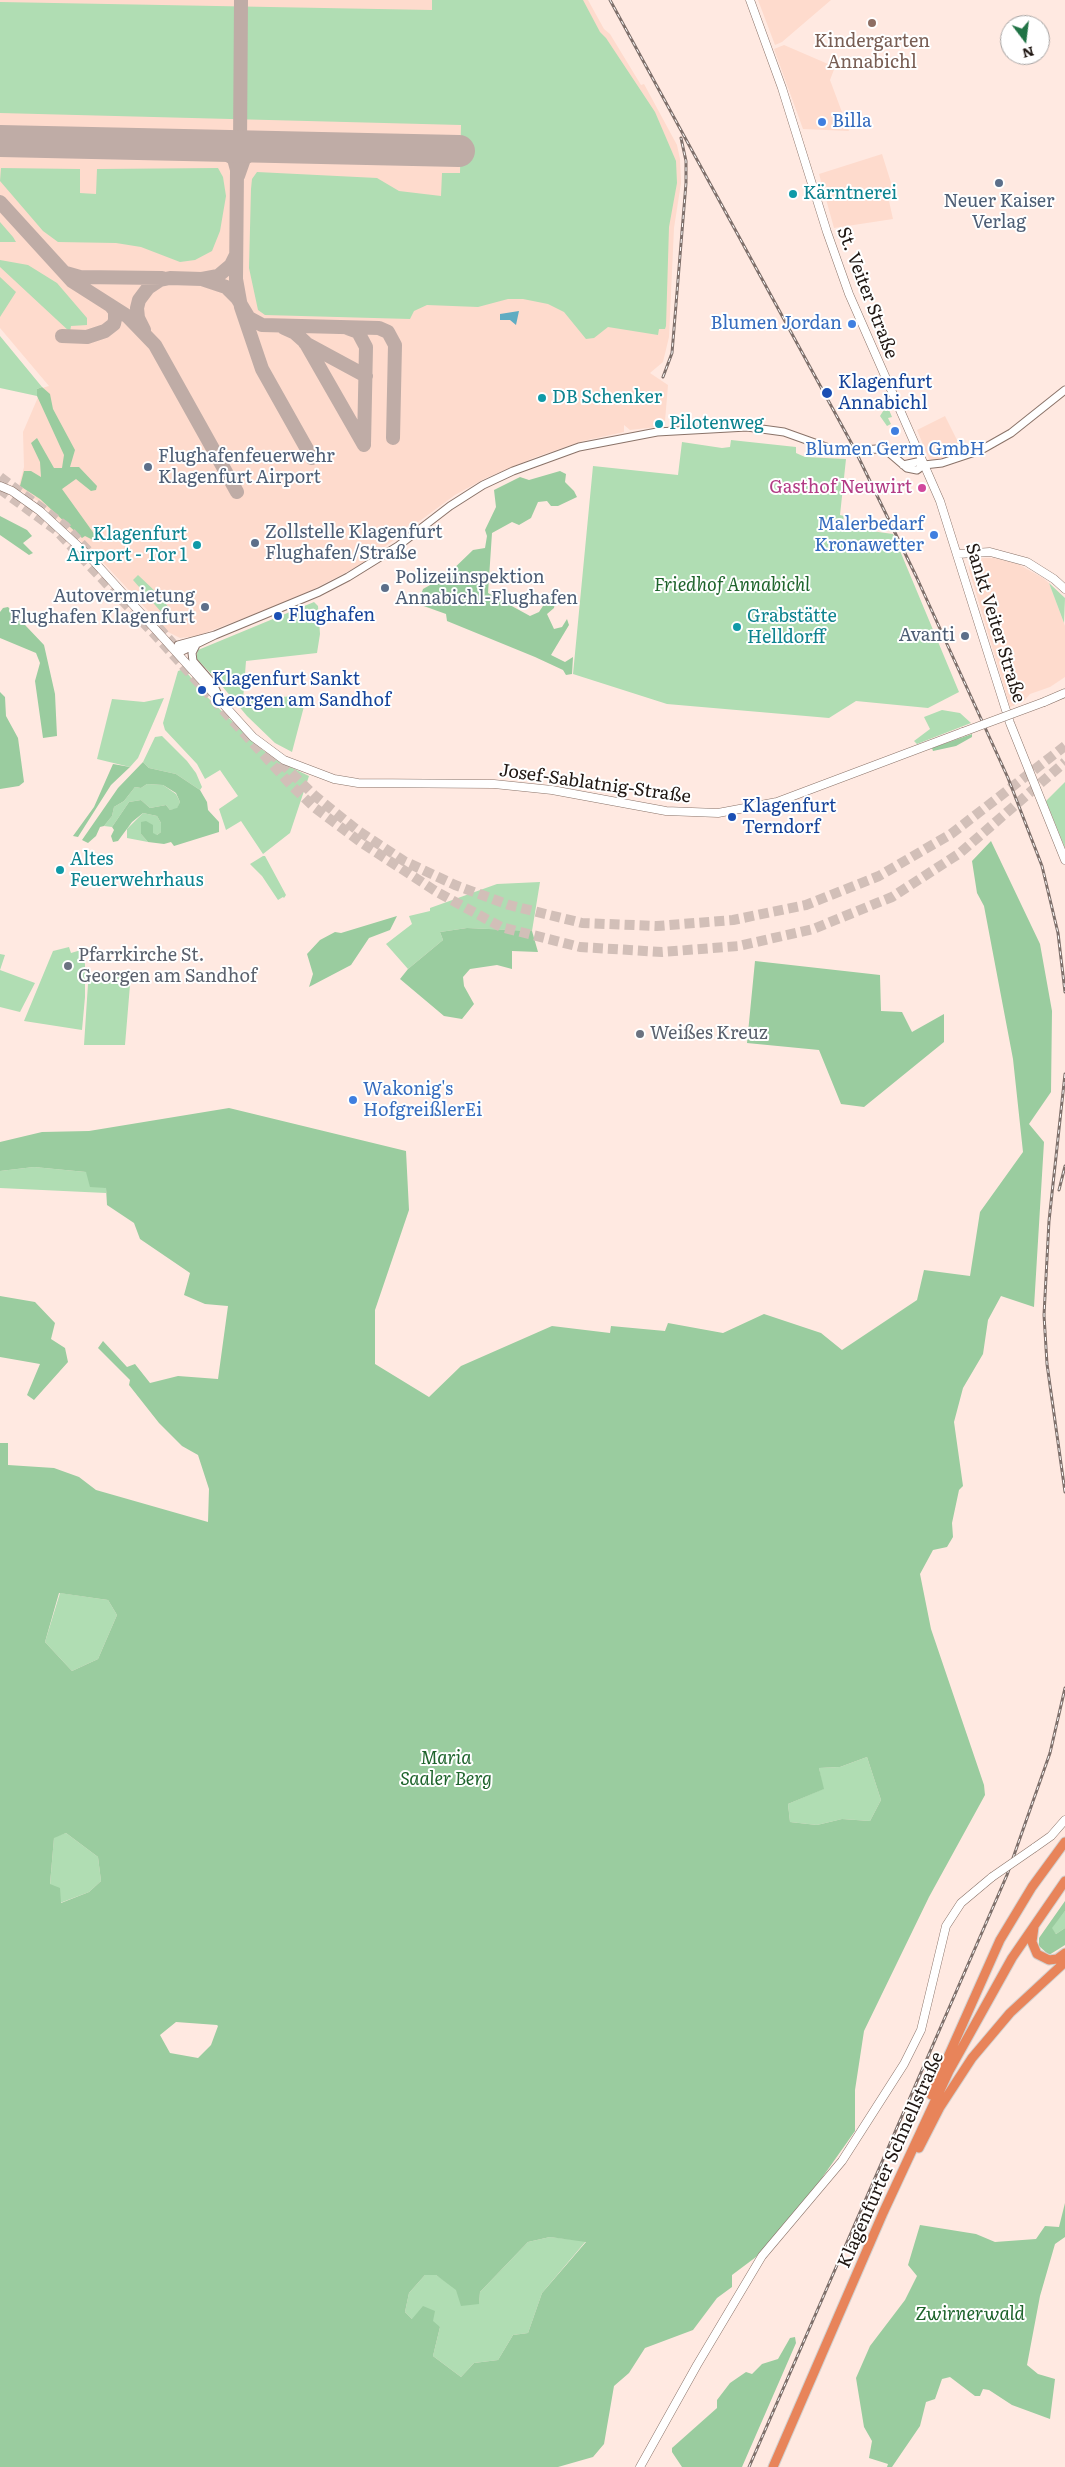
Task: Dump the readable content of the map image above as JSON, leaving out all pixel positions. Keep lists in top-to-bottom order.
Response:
{
  "streets": {
    "highway": ["Klagenfurter Schnellstraße"],
    "main road": ["St. Veiter Straße", "Sankt Veiter Straße", "Josef-Sablatnig-Straße"]
  },
  "crossings": [
    ["St. Veiter Straße", "Sankt Veiter Straße"]
  ],
  "parks": ["Friedhof Annabichl", "Maria Saaler Berg", "Zwirnerwald"],
  "places": [
    "Kindergarten Annabichl",
    "Billa",
    "Neuer Kaiser Verlag",
    "Kärntnerei",
    "Blumen Jordan",
    "Klagenfurt Annabichl",
    "DB Schenker",
    "Pilotenweg",
    "Blumen Germ GmbH",
    "Flughafenfeuerwehr Klagenfurt Airport",
    "Gasthof Neuwirt",
    "Malerbedarf Kronawetter",
    "Zollstelle Klagenfurt Flughafen/Straße",
    "Klagenfurt Airport - Tor 1",
    "Polizeiinspektion Annabichl-Flughafen",
    "Autovermietung Flughafen Klagenfurt",
    "Flughafen",
    "Grabstätte Helldorff",
    "Avanti",
    "Klagenfurt Sankt Georgen am Sandhof",
    "Klagenfurt Terndorf",
    "Altes Feuerwehrhaus",
    "Pfarrkirche St. Georgen am Sandhof",
    "Weißes Kreuz",
    "Wakonig's HofgreißlerEi"
  ],
  "north": "bottom"
}
